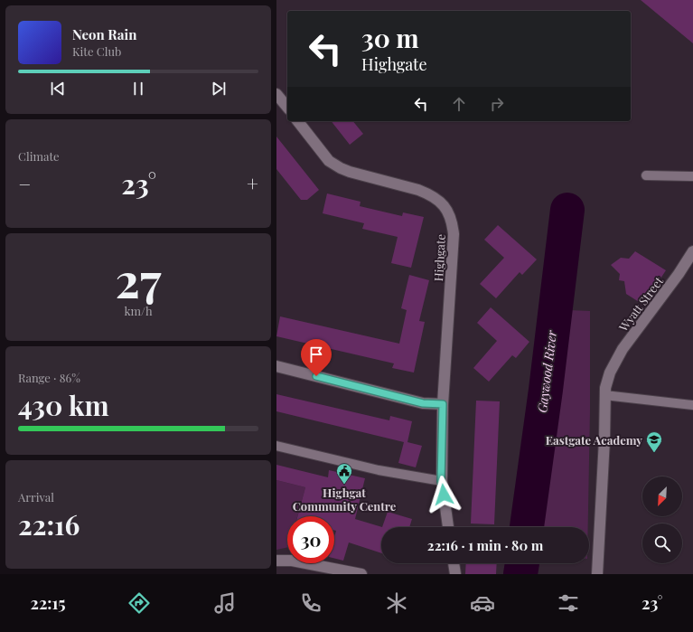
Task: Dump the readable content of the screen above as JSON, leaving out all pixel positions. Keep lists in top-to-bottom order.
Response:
{
  "streets": {
    "street": ["Highgate", "Wyatt Street"]
  },
  "water": ["Gaywood River"],
  "places": {
    "school or university": ["Eastgate Academy"],
    "public building": ["Highgat Community Centre"]
  },
  "north": "bottom left",
  "page": {
    "turn": ["30 m", "Highgate"],
    "song": ["Neon Rain", "Kite Club"],
    "tile": [
      "Climate",
      ["27", "km/h"],
      ["Range · 86%", "430 km"],
      ["Arrival", "22:16"]
    ],
    "heat": ["−", "23°", "+"],
    "limit": "30",
    "trip": "22:16 · 1 min · 80 m",
    "tabs": ["22:15", "23°"]
  }
}
